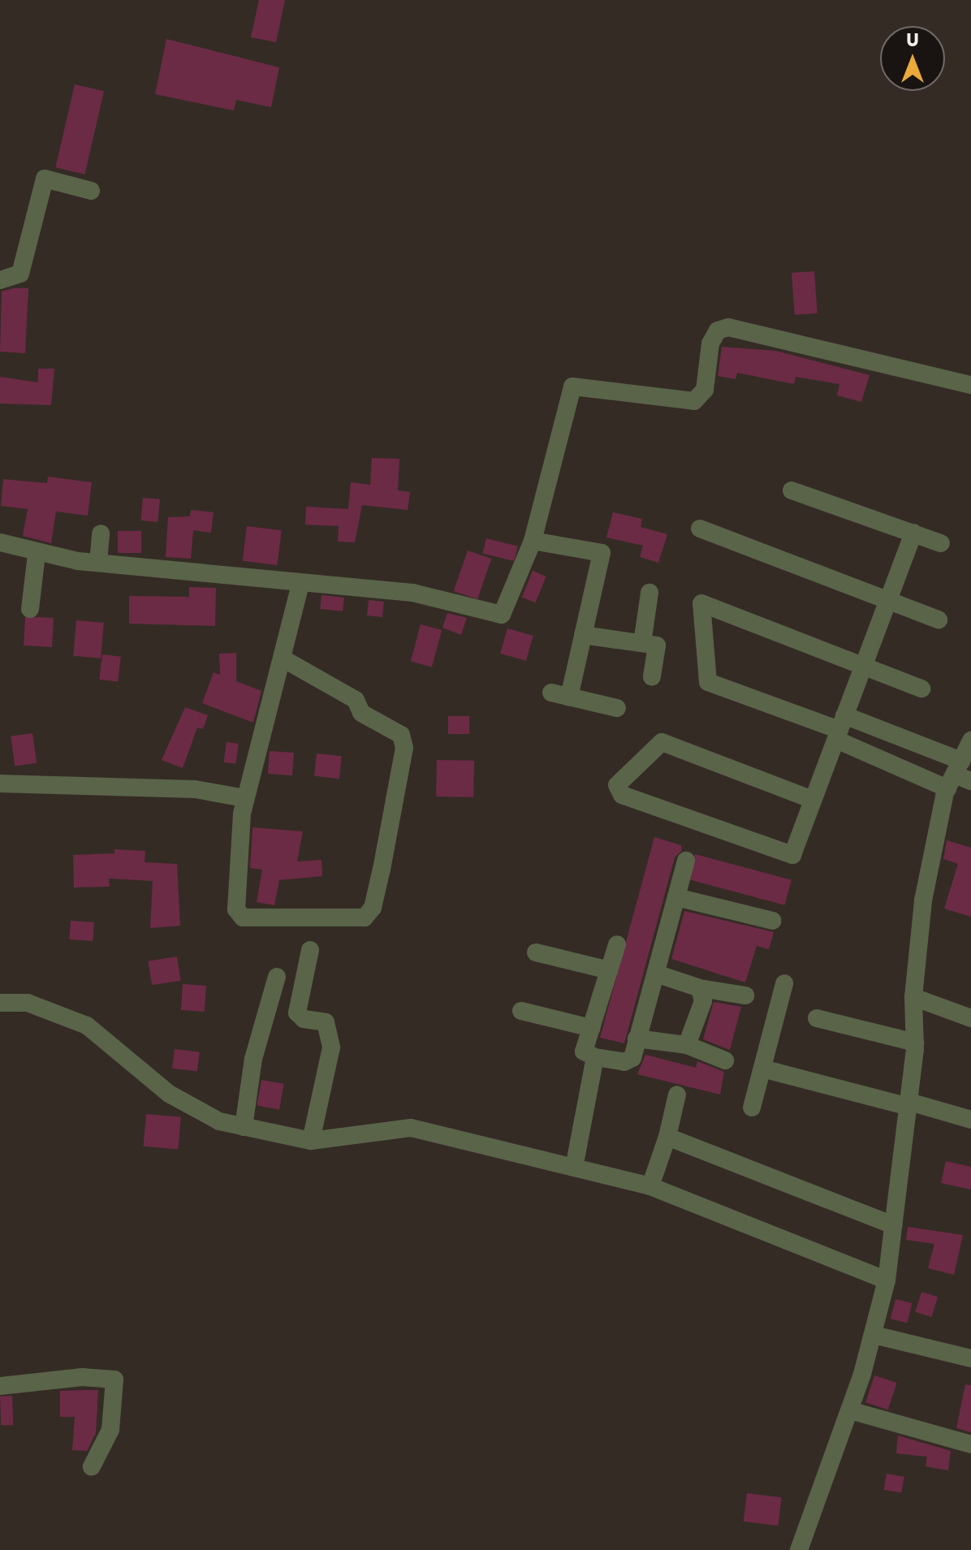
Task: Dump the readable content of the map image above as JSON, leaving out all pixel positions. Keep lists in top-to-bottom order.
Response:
{
  "north": "top"
}
